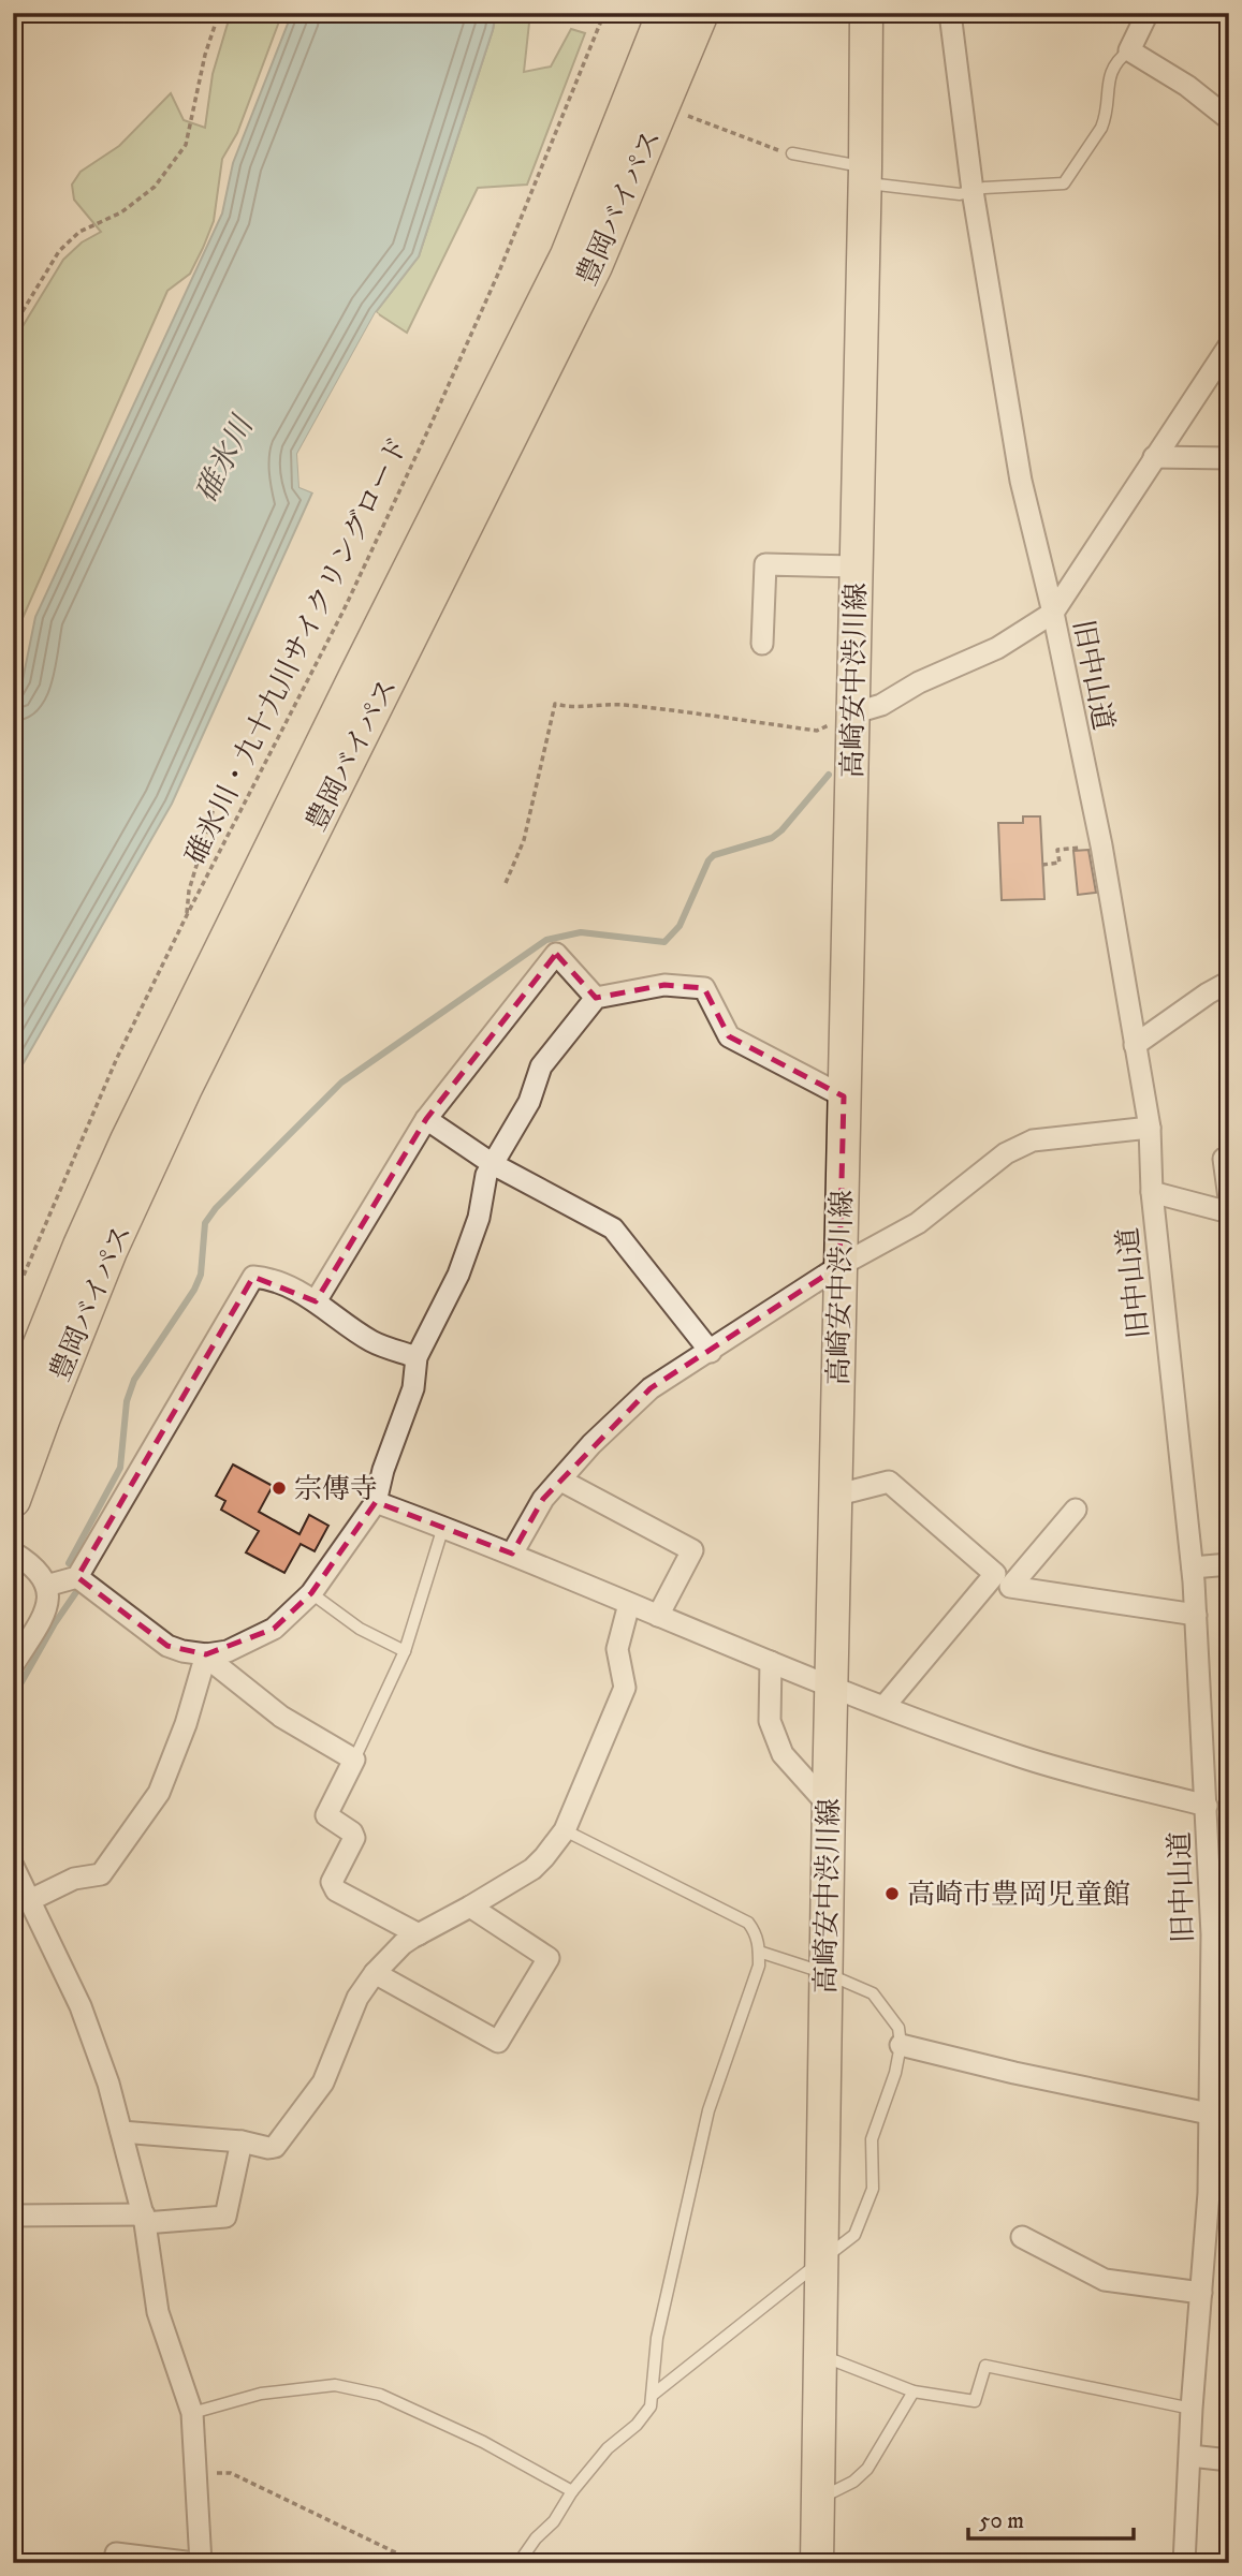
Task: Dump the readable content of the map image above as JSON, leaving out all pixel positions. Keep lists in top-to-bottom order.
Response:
{
  "streets": {
    "highway": ["豊岡バイパス"],
    "main road": ["高崎安中渋川線"],
    "street": ["旧中山道"],
    "path": ["碓氷川・九十九川サイクリングロード"]
  },
  "water": ["碓氷川"],
  "places": ["宗傳寺", "高崎市豊岡児童館"],
  "scale_bar": "50 m"
}
